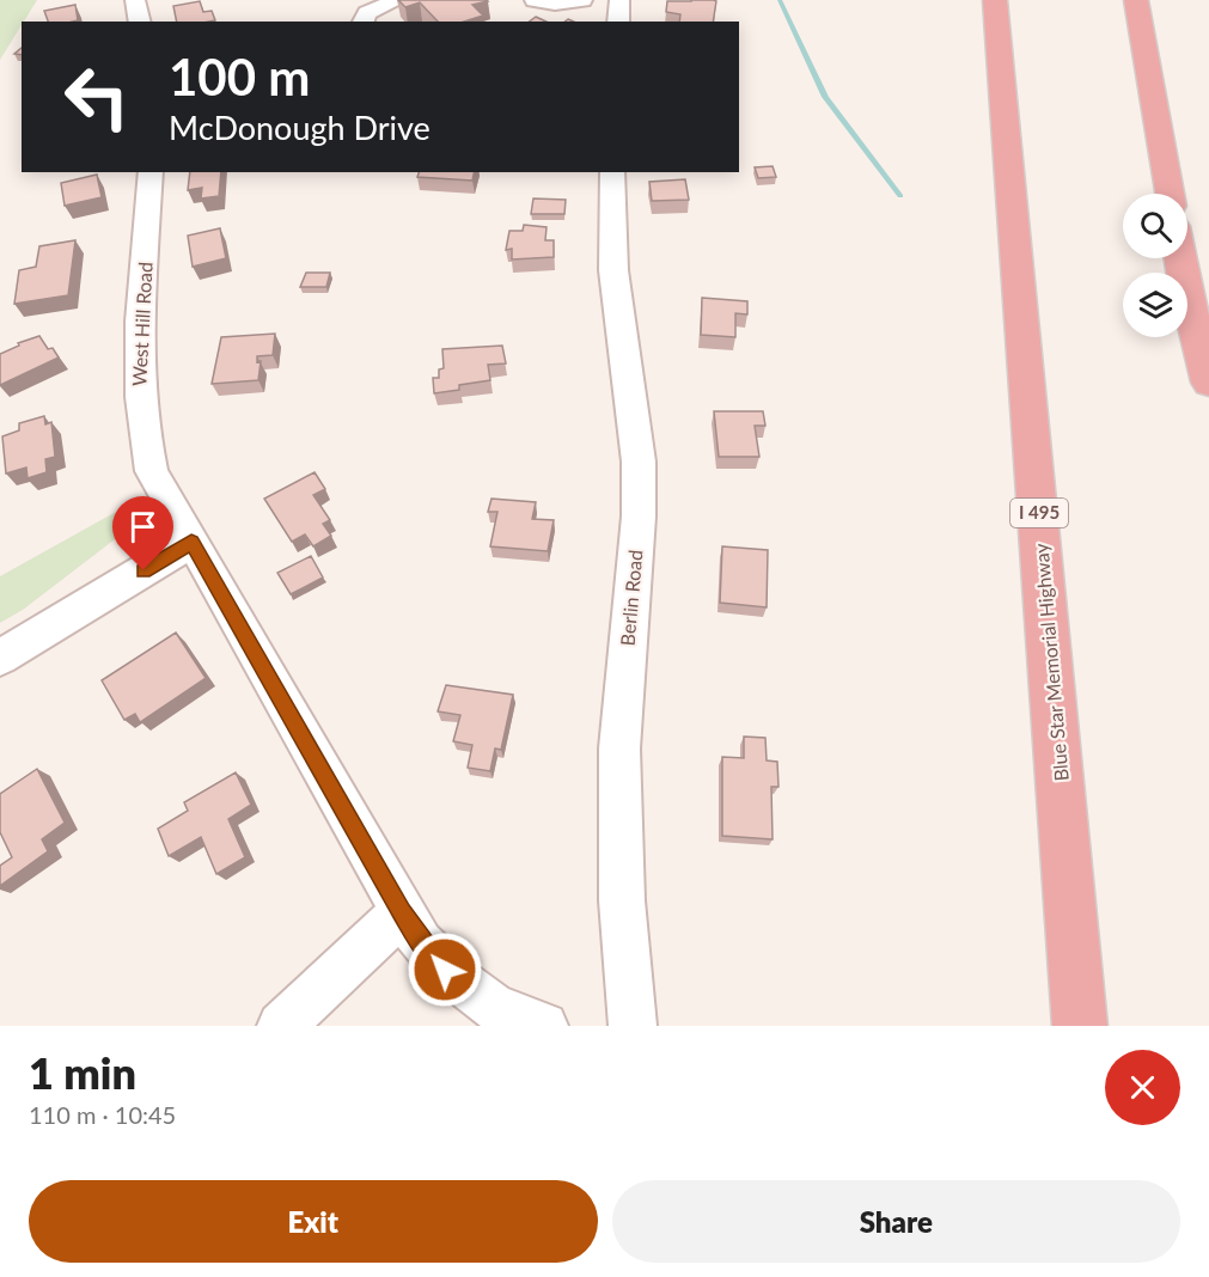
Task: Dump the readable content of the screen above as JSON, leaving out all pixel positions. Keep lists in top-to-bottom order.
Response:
{
  "streets": {
    "highway": ["I 495", "Blue Star Memorial Highway"],
    "street": ["West Hill Road", "Berlin Road"]
  },
  "page": {
    "turn": ["100 m", "McDonough Drive"],
    "heading": ["1 min", "110 m · 10:45"],
    "buttons": ["Exit", "Share"]
  }
}
